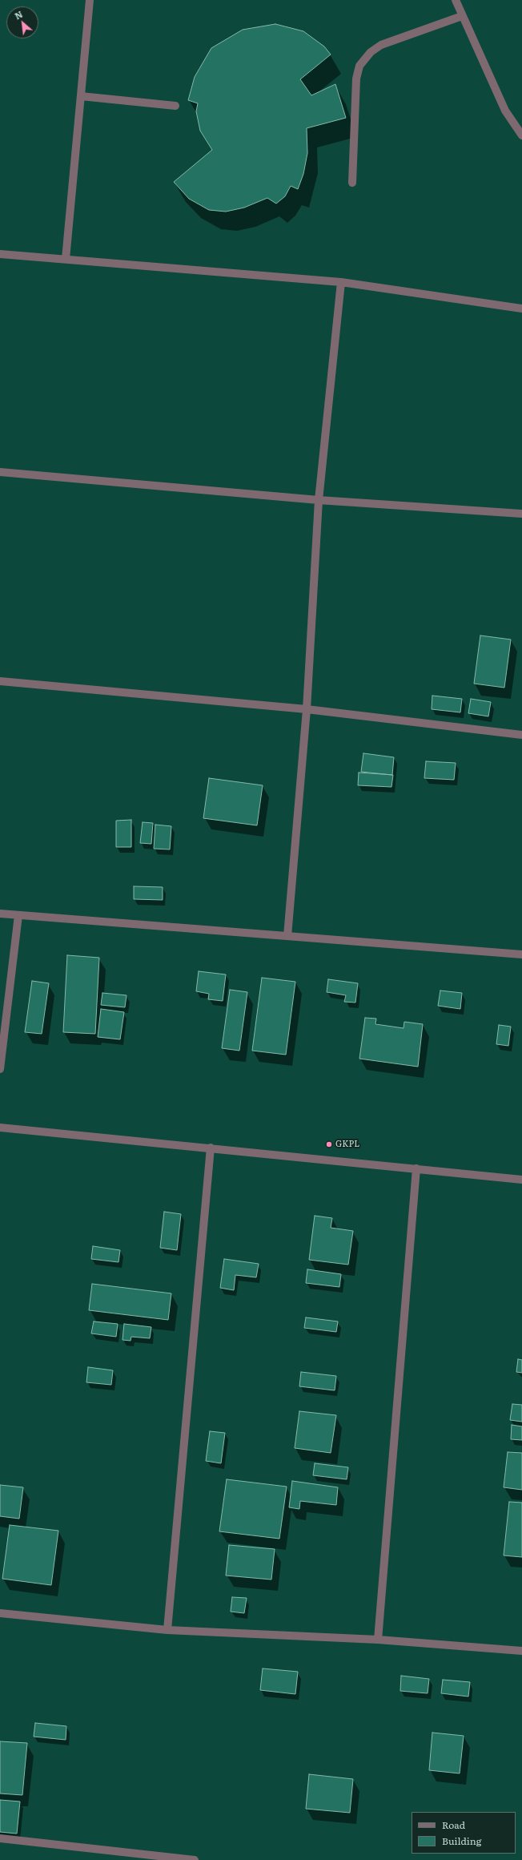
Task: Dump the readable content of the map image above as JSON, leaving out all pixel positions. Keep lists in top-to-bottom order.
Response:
{
  "places": ["GKPL"],
  "legend": ["Road", "Building"],
  "north": "top left"
}
